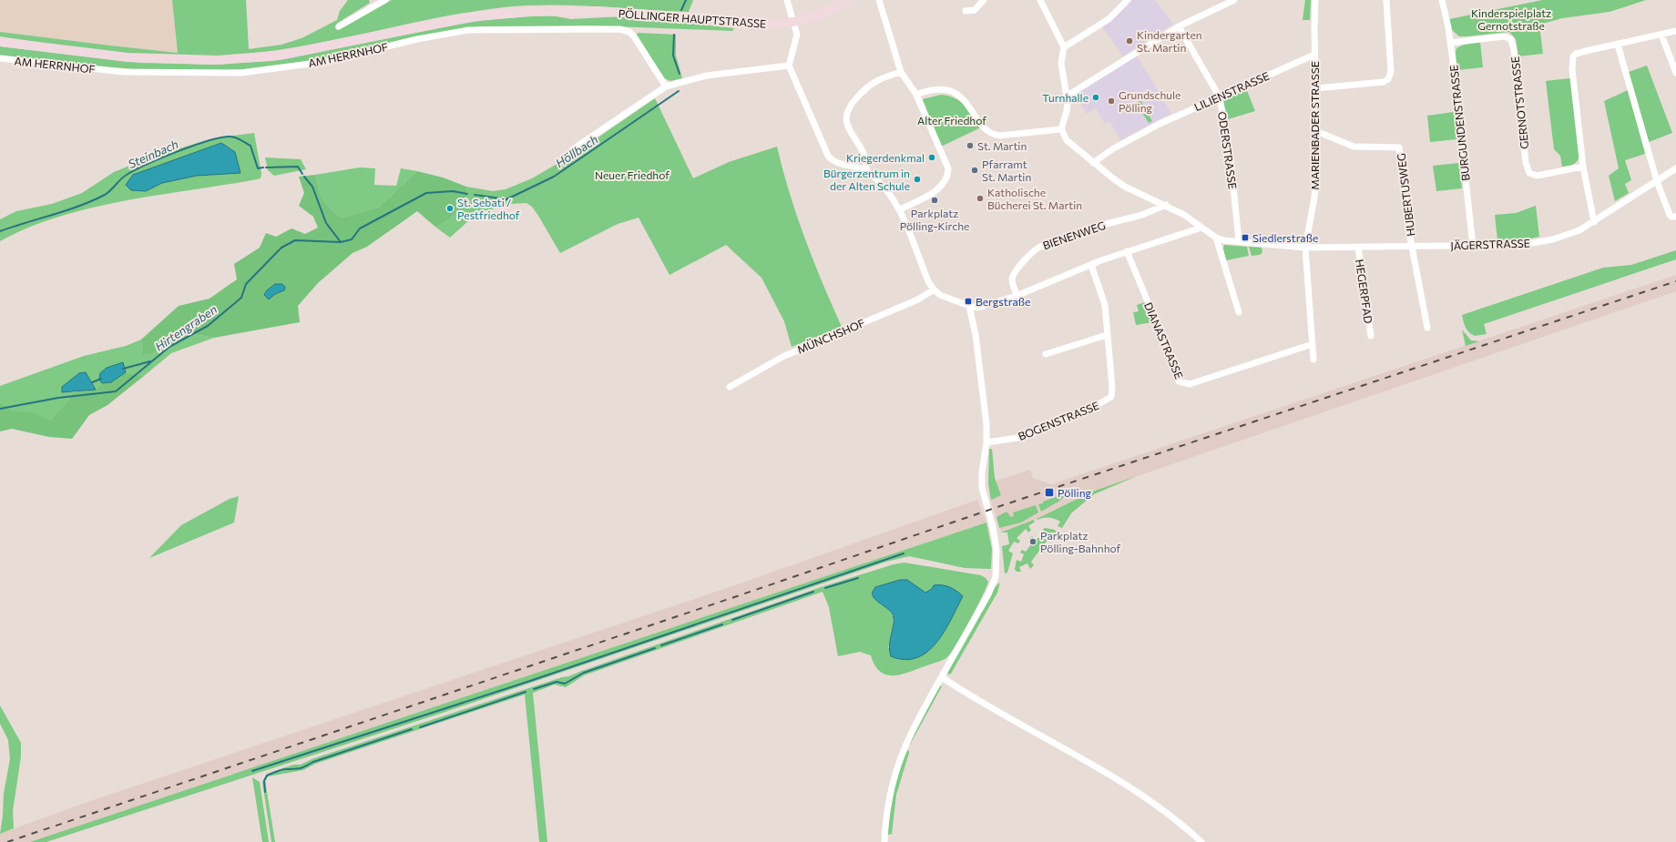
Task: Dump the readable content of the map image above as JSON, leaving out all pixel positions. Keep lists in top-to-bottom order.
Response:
{
  "streets": {
    "street": [
      "PÖLLINGER HAUPTSTRASSE",
      "AM HERRNHOF",
      "LILIENSTRASSE",
      "GERNOTSTRASSE",
      "BURGUNDENSTRASSE",
      "MARIENBADER STRASSE",
      "ODERSTRASSE",
      "HUBERTUSWEG",
      "BIENENWEG",
      "JÄGERSTRASSE",
      "HEGERPFAD",
      "MÜNCHSHOF",
      "DIANASTRASSE",
      "BOGENSTRASSE"
    ]
  },
  "crossings": [
    ["LILIENSTRASSE", "MARIENBADER STRASSE"],
    ["LILIENSTRASSE", "ODERSTRASSE"],
    ["GERNOTSTRASSE", "BURGUNDENSTRASSE"],
    ["BURGUNDENSTRASSE", "JÄGERSTRASSE"],
    ["MARIENBADER STRASSE", "HUBERTUSWEG"],
    ["MARIENBADER STRASSE", "JÄGERSTRASSE"],
    ["MARIENBADER STRASSE", "DIANASTRASSE"],
    ["HUBERTUSWEG", "JÄGERSTRASSE"],
    ["JÄGERSTRASSE", "HEGERPFAD"]
  ],
  "water": ["Höllbach", "Steinbach", "Hirtengraben"],
  "parks": ["Kinderspielplatz Gernotstraße", "Alter Friedhof", "Neuer Friedhof"],
  "places": {
    "other": [
      "Kindergarten St. Martin",
      "Turnhalle",
      "Grundschule Pölling",
      "St. Martin",
      "Kriegerdenkmal",
      "Pfarramt St. Martin",
      "Bürgerzentrum in der Alten Schule",
      "Katholische Bücherei St. Martin",
      "Parkplatz Pölling-Kirche",
      "St. Sebati / Pestfriedhof",
      "Parkplatz Pölling-Bahnhof"
    ],
    "transit": ["Siedlerstraße", "Bergstraße", "Pölling"]
  }
}
